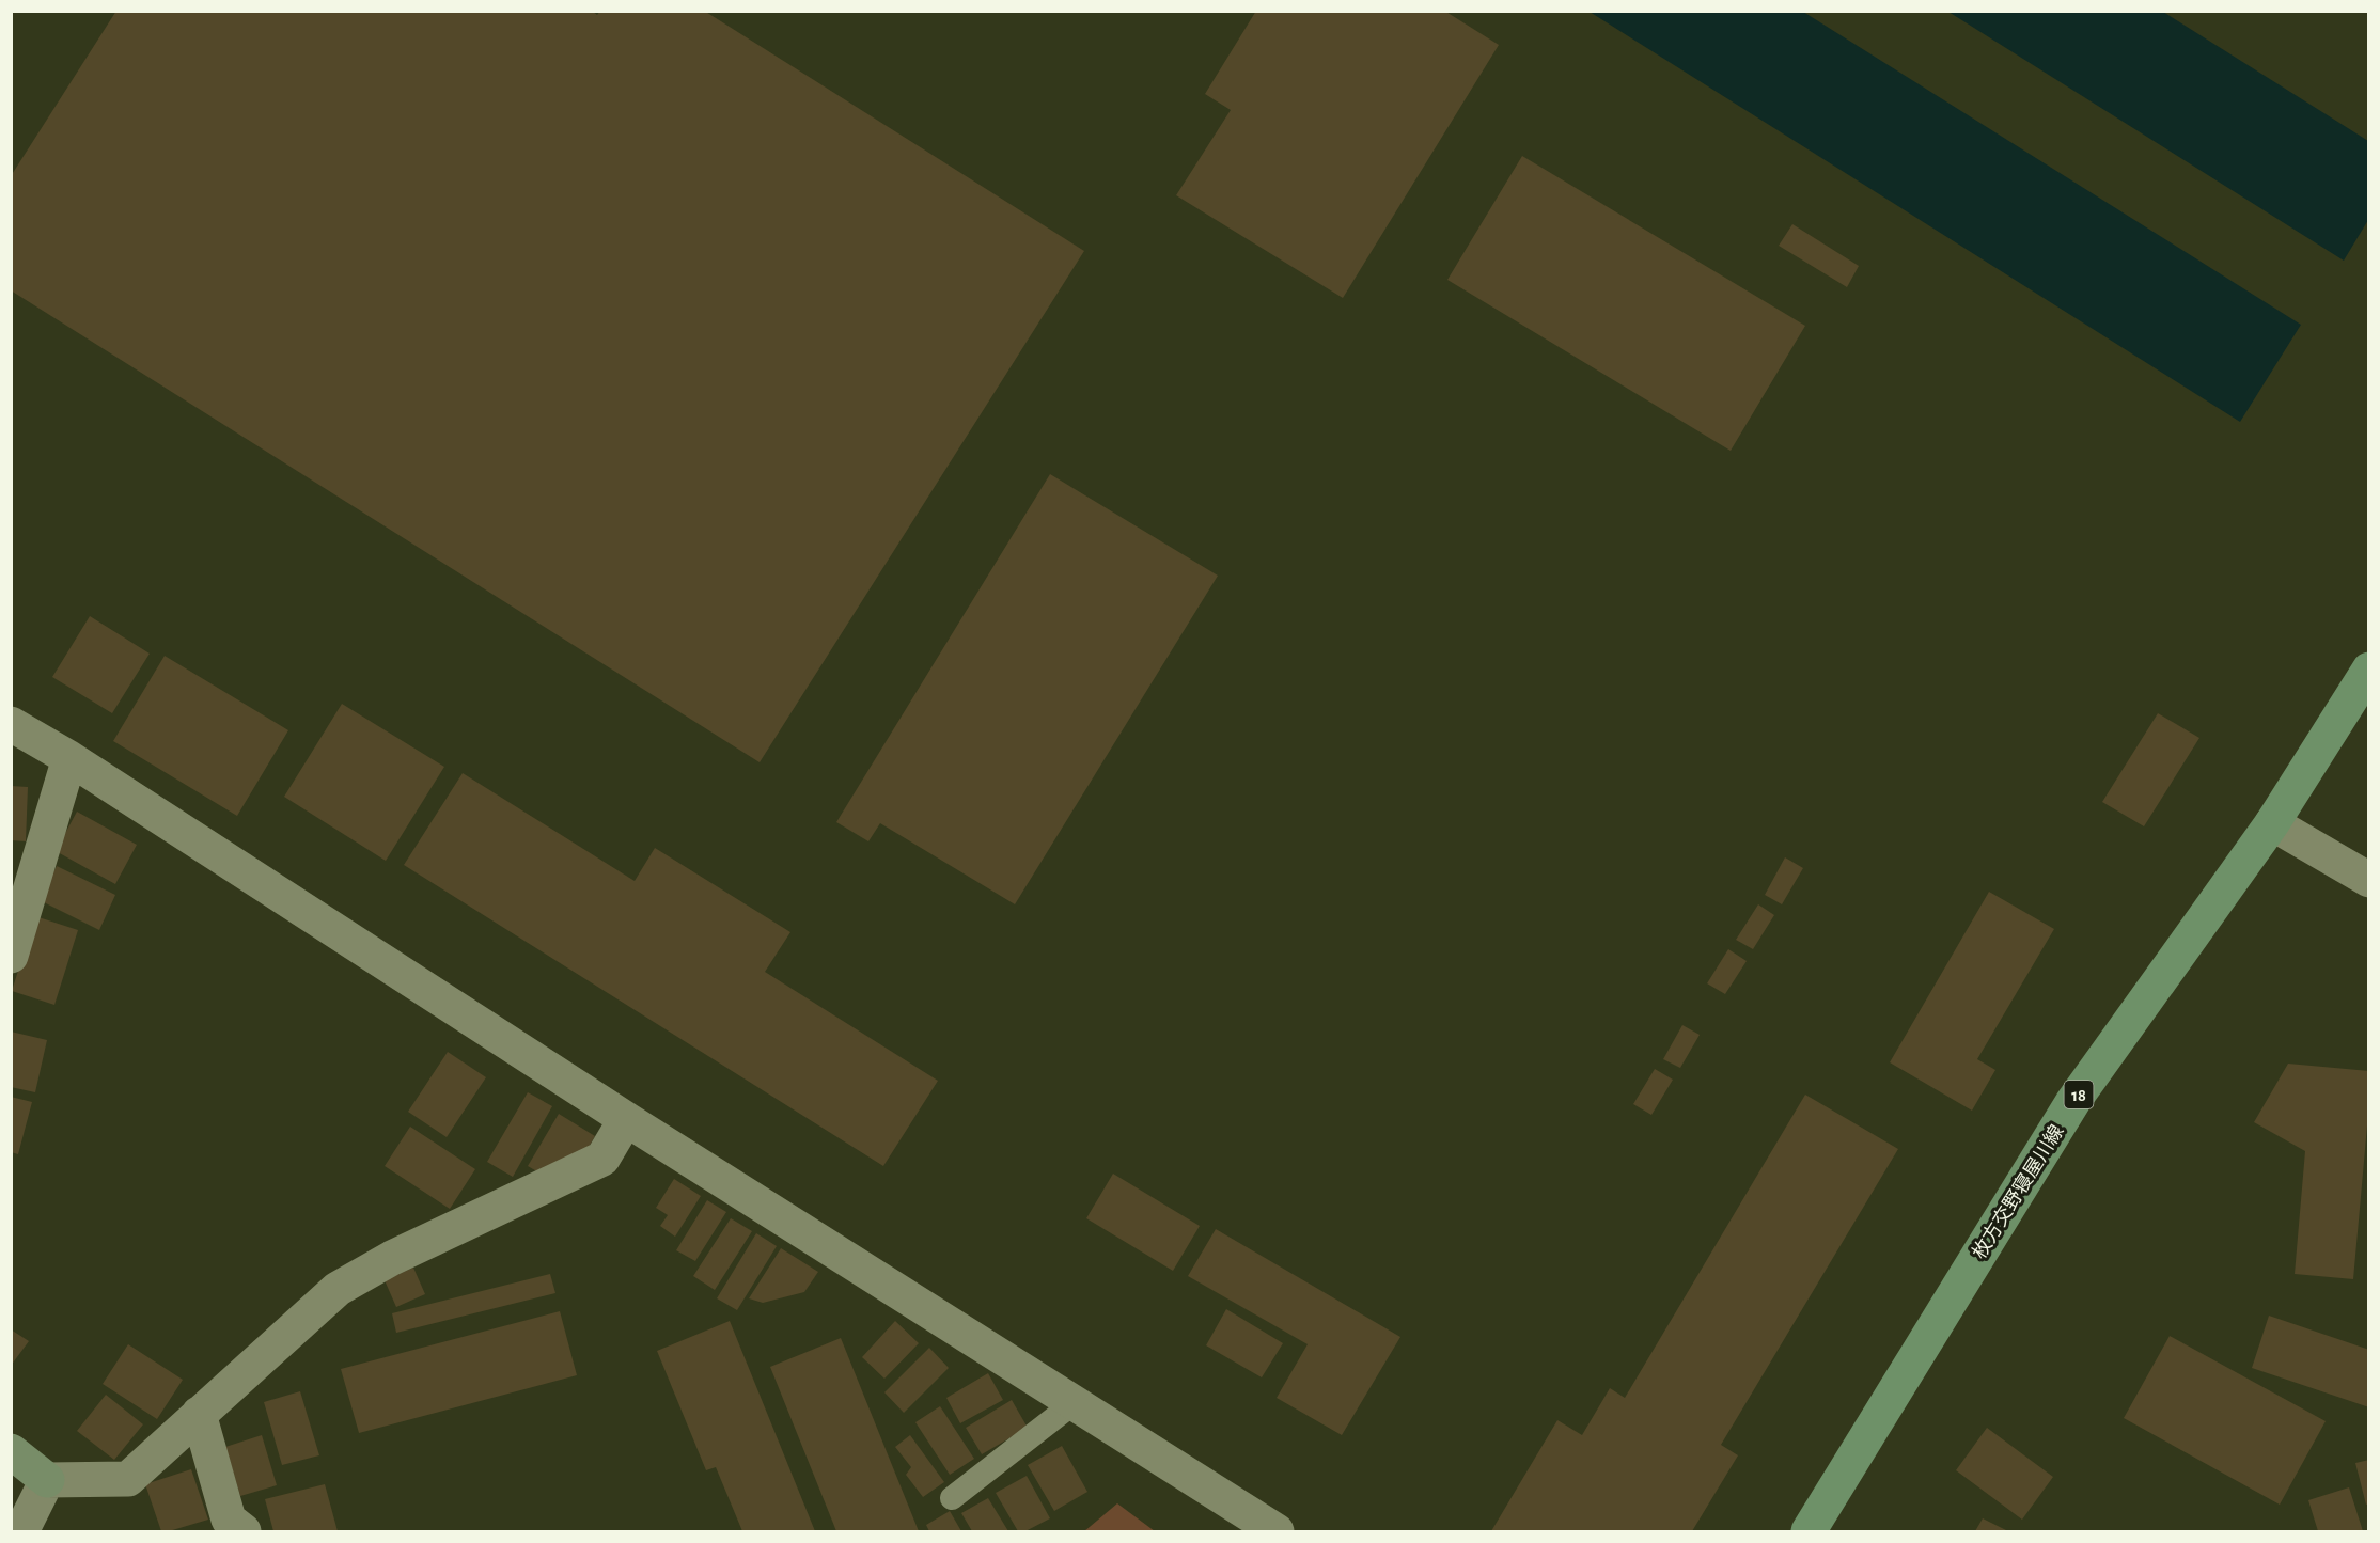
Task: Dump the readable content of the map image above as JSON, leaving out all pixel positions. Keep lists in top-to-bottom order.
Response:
{
  "streets": {
    "main road": ["18", "枚方交野寝屋川線"]
  }
}
